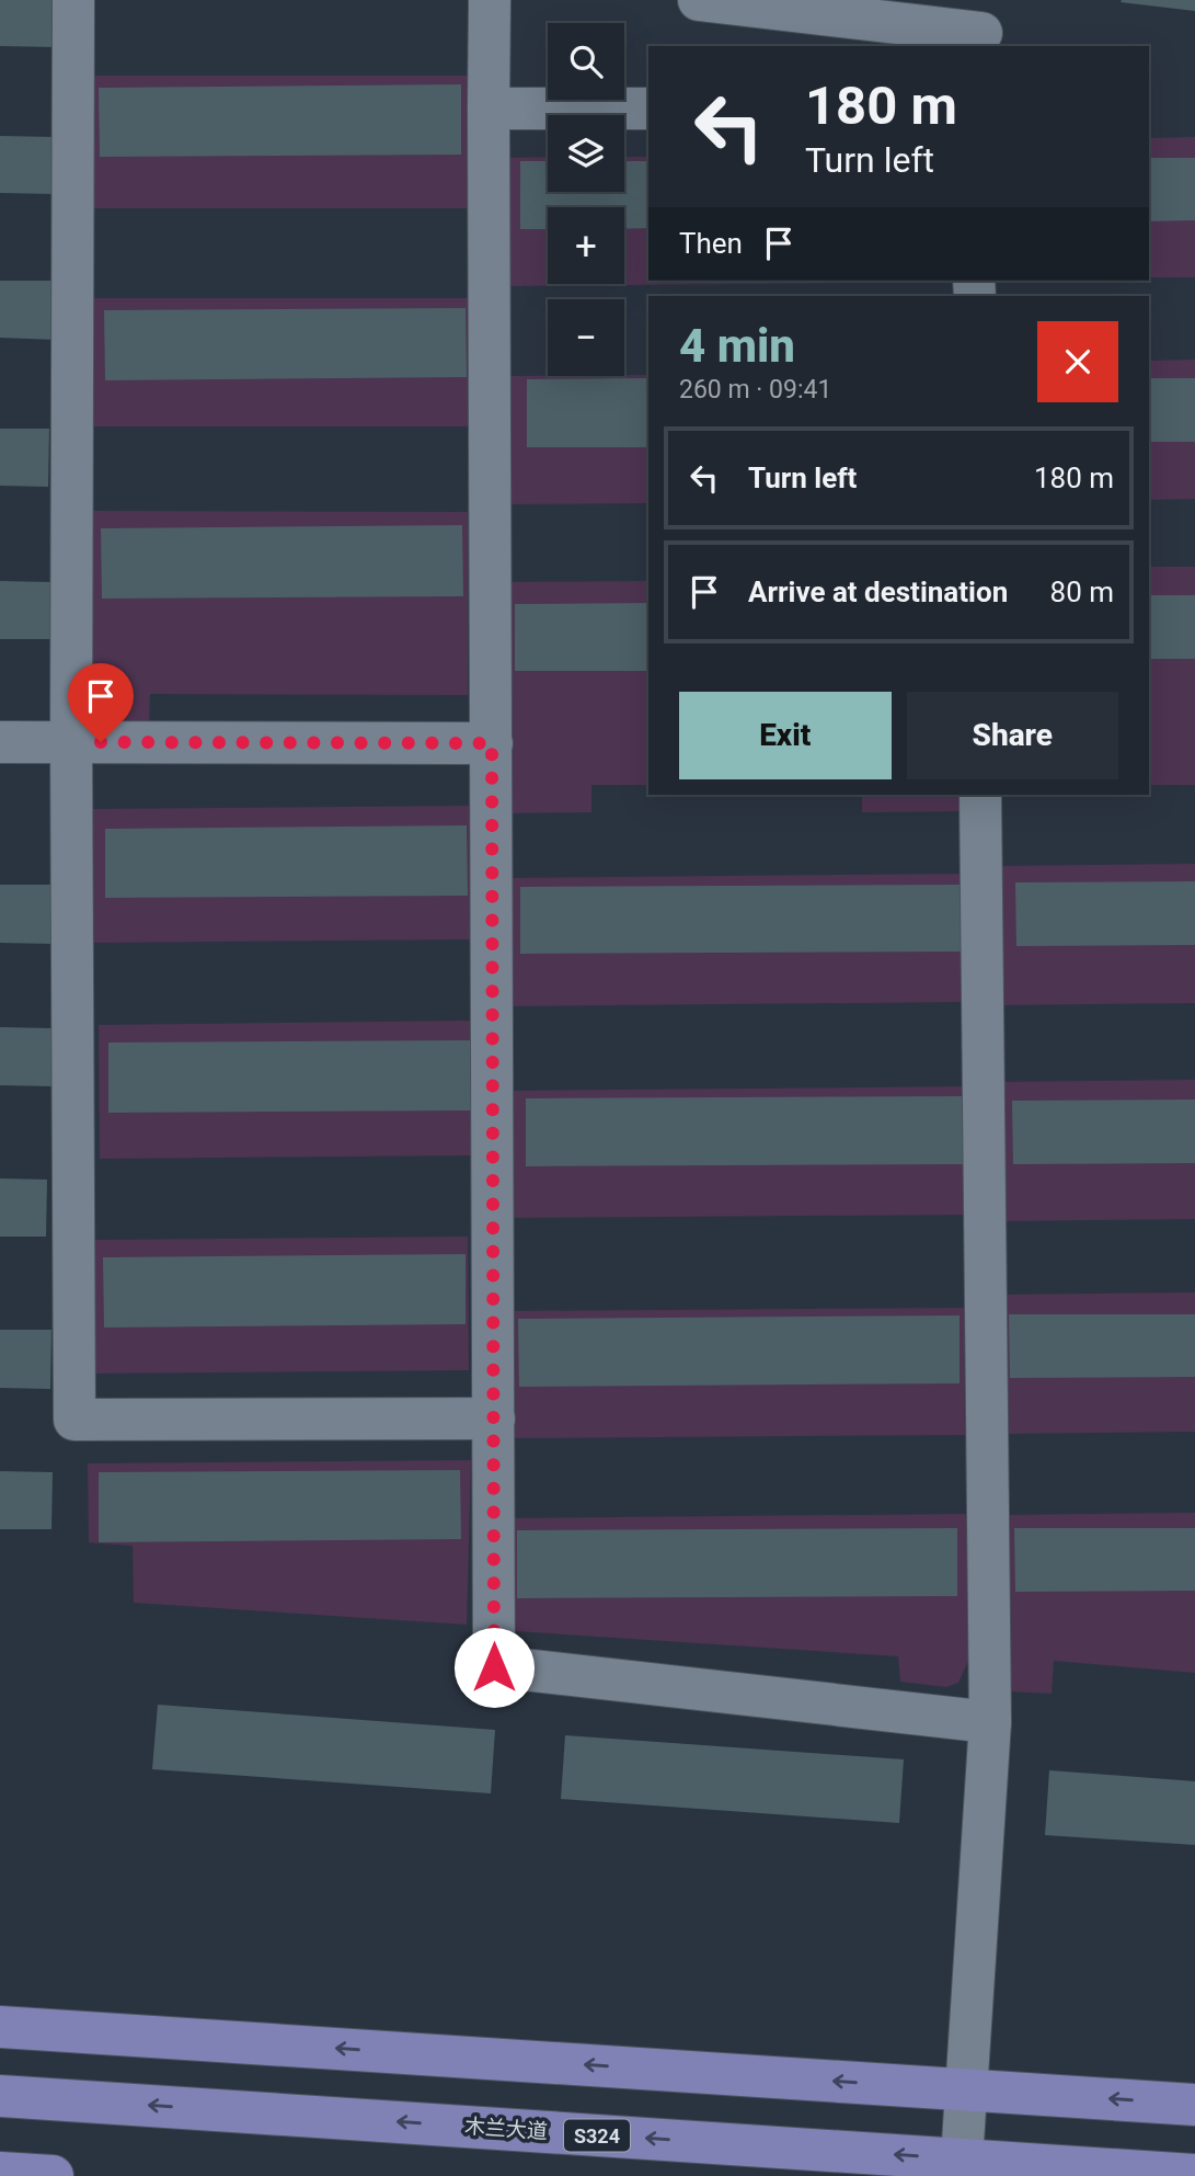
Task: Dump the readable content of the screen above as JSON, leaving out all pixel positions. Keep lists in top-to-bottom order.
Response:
{
  "streets": {
    "main road": ["木兰大道", "S324"]
  },
  "page": {
    "map_buttons": ["+", "−"],
    "turn": ["180 m", "Turn left"],
    "then": "Then",
    "heading": ["4 min", "260 m · 09:41"],
    "list": [
      {
        "name": "Turn left",
        "value": "180 m"
      },
      {
        "name": "Arrive at destination",
        "value": "80 m"
      }
    ],
    "buttons": ["Exit", "Share"]
  }
}
